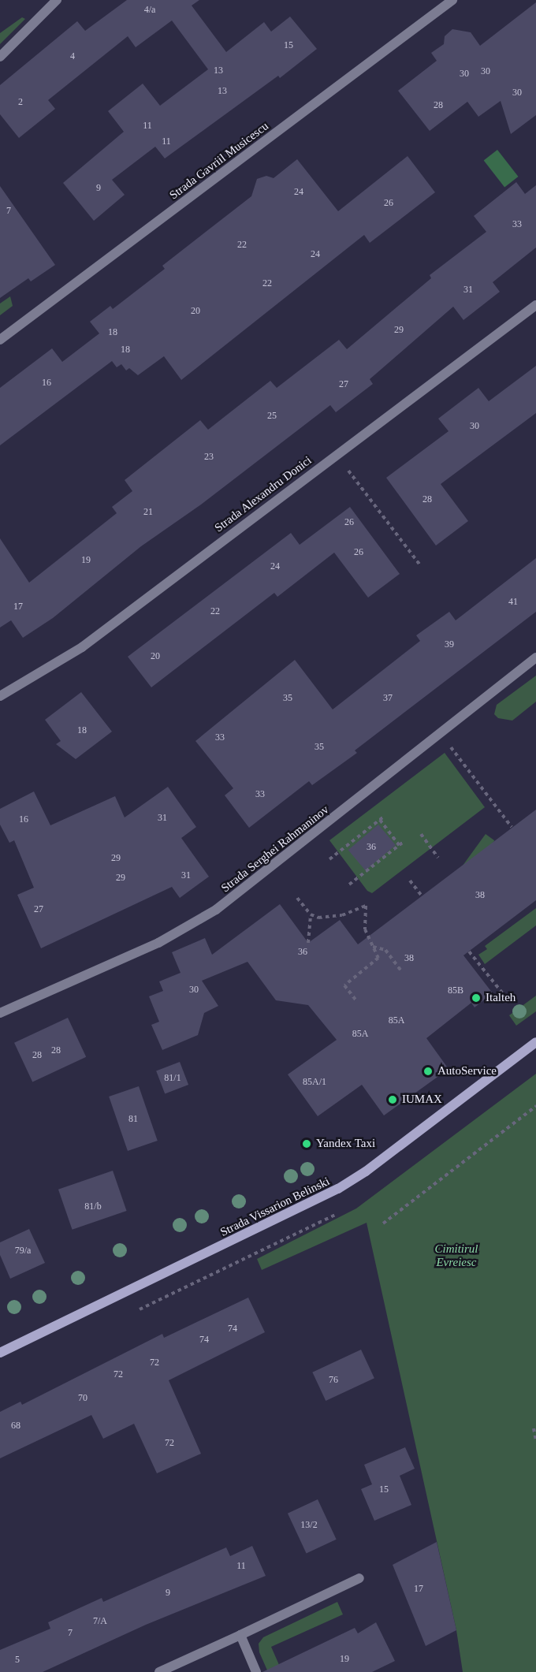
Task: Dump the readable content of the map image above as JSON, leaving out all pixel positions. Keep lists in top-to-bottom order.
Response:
{
  "streets": {
    "main road": ["Strada Vissarion Belinski"],
    "street": ["Strada Gavriil Musicescu", "Strada Alexandru Donici", "Strada Serghei Rahmaninov"]
  },
  "parks": ["Cimitirul Evreiesc"],
  "places": [
    "Italteh",
    "AutoService",
    "IUMAX",
    "Yandex Taxi"
  ],
  "house_numbers": [
    "4/a",
    "15",
    "4",
    "13",
    "30",
    "30",
    "13",
    "30",
    "2",
    "28",
    "11",
    "11",
    "9",
    "24",
    "26",
    "7",
    "33",
    "22",
    "24",
    "22",
    "31",
    "20",
    "29",
    "18",
    "18",
    "16",
    "27",
    "25",
    "30",
    "23",
    "28",
    "21",
    "26",
    "26",
    "19",
    "24",
    "41",
    "17",
    "22",
    "39",
    "20",
    "35",
    "37",
    "18",
    "33",
    "35",
    "33",
    "31",
    "16",
    "36",
    "29",
    "31",
    "29",
    "38",
    "27",
    "36",
    "38",
    "30",
    "85B",
    "85A",
    "85A",
    "28",
    "28",
    "81/1",
    "85A/1",
    "81",
    "81/b",
    "79/a",
    "74",
    "74",
    "72",
    "72",
    "76",
    "70",
    "68",
    "72",
    "15",
    "13/2",
    "11",
    "17",
    "9",
    "7/A",
    "7",
    "19",
    "5"
  ]
}
